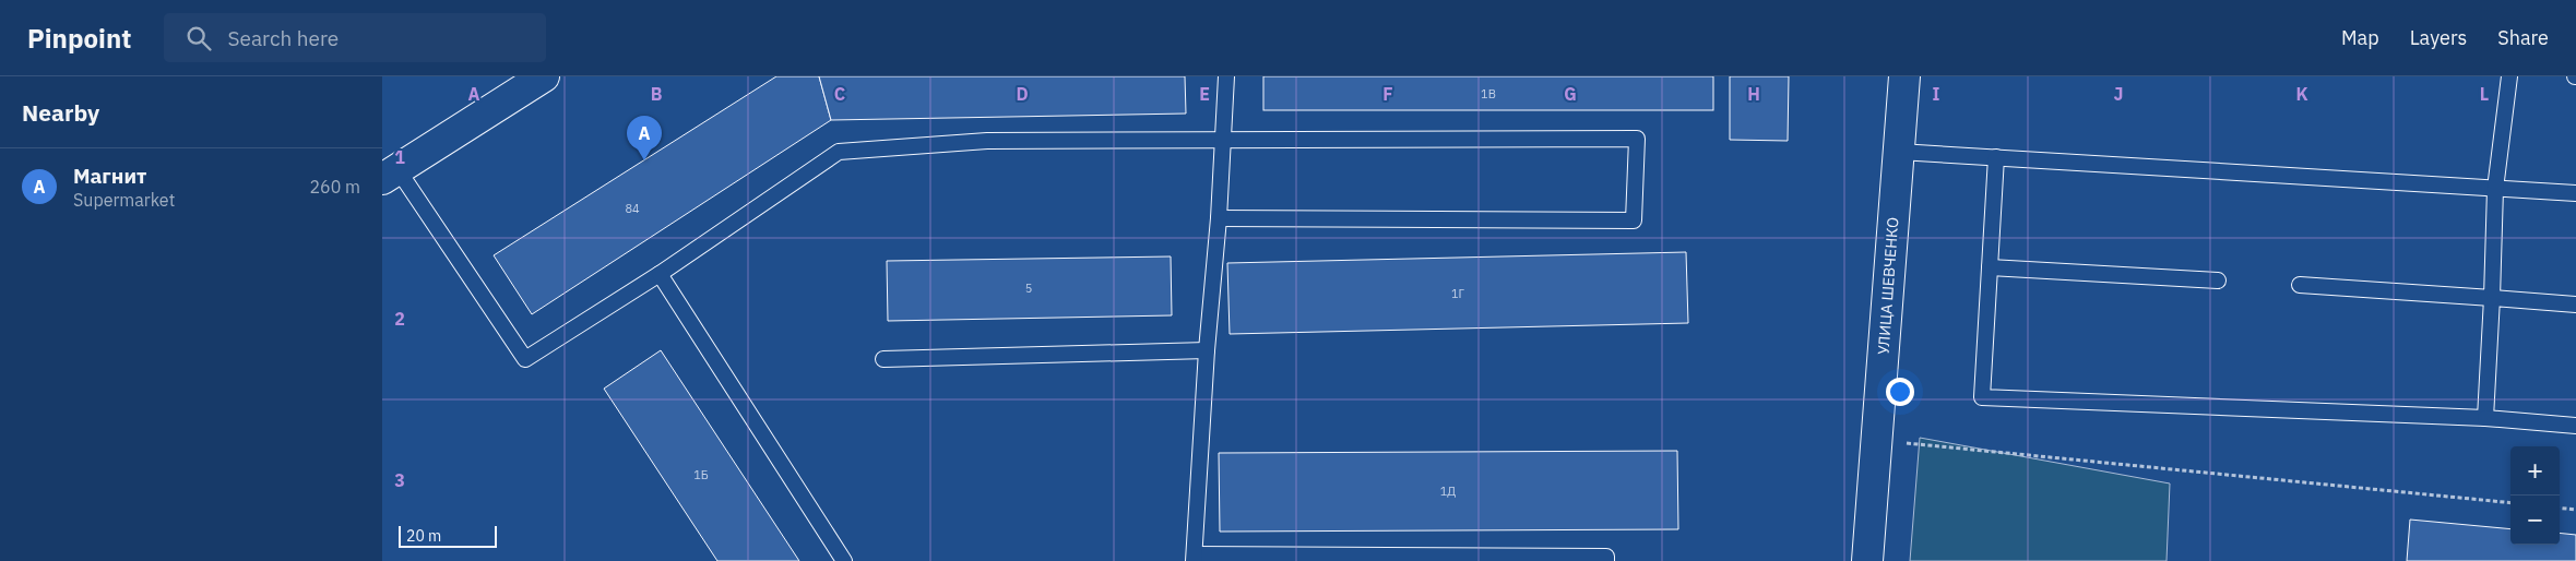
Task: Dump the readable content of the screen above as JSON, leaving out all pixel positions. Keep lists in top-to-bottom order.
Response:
{
  "streets": {
    "main road": ["УЛИЦА ШЕВЧЕНКО"]
  },
  "house_numbers": [
    "1В",
    "84",
    "5",
    "1Г",
    "1Б",
    "1Д"
  ],
  "scale_bar": "20 m",
  "page": {
    "header": "Pinpoint",
    "search": "Search here",
    "nav": ["Map", "Layers", "Share"],
    "heading": "Nearby",
    "pins": "A",
    "list": [
      {
        "mark": "A",
        "name": "Магнит",
        "note": "Supermarket",
        "value": "260 m"
      }
    ],
    "map_buttons": ["+", "−"],
    "scale": "20 m"
  },
  "grid": {
    "columns": [
      "A",
      "B",
      "C",
      "D",
      "E",
      "F",
      "G",
      "H",
      "I",
      "J",
      "K",
      "L"
    ],
    "rows": ["1", "2", "3"]
  }
}
